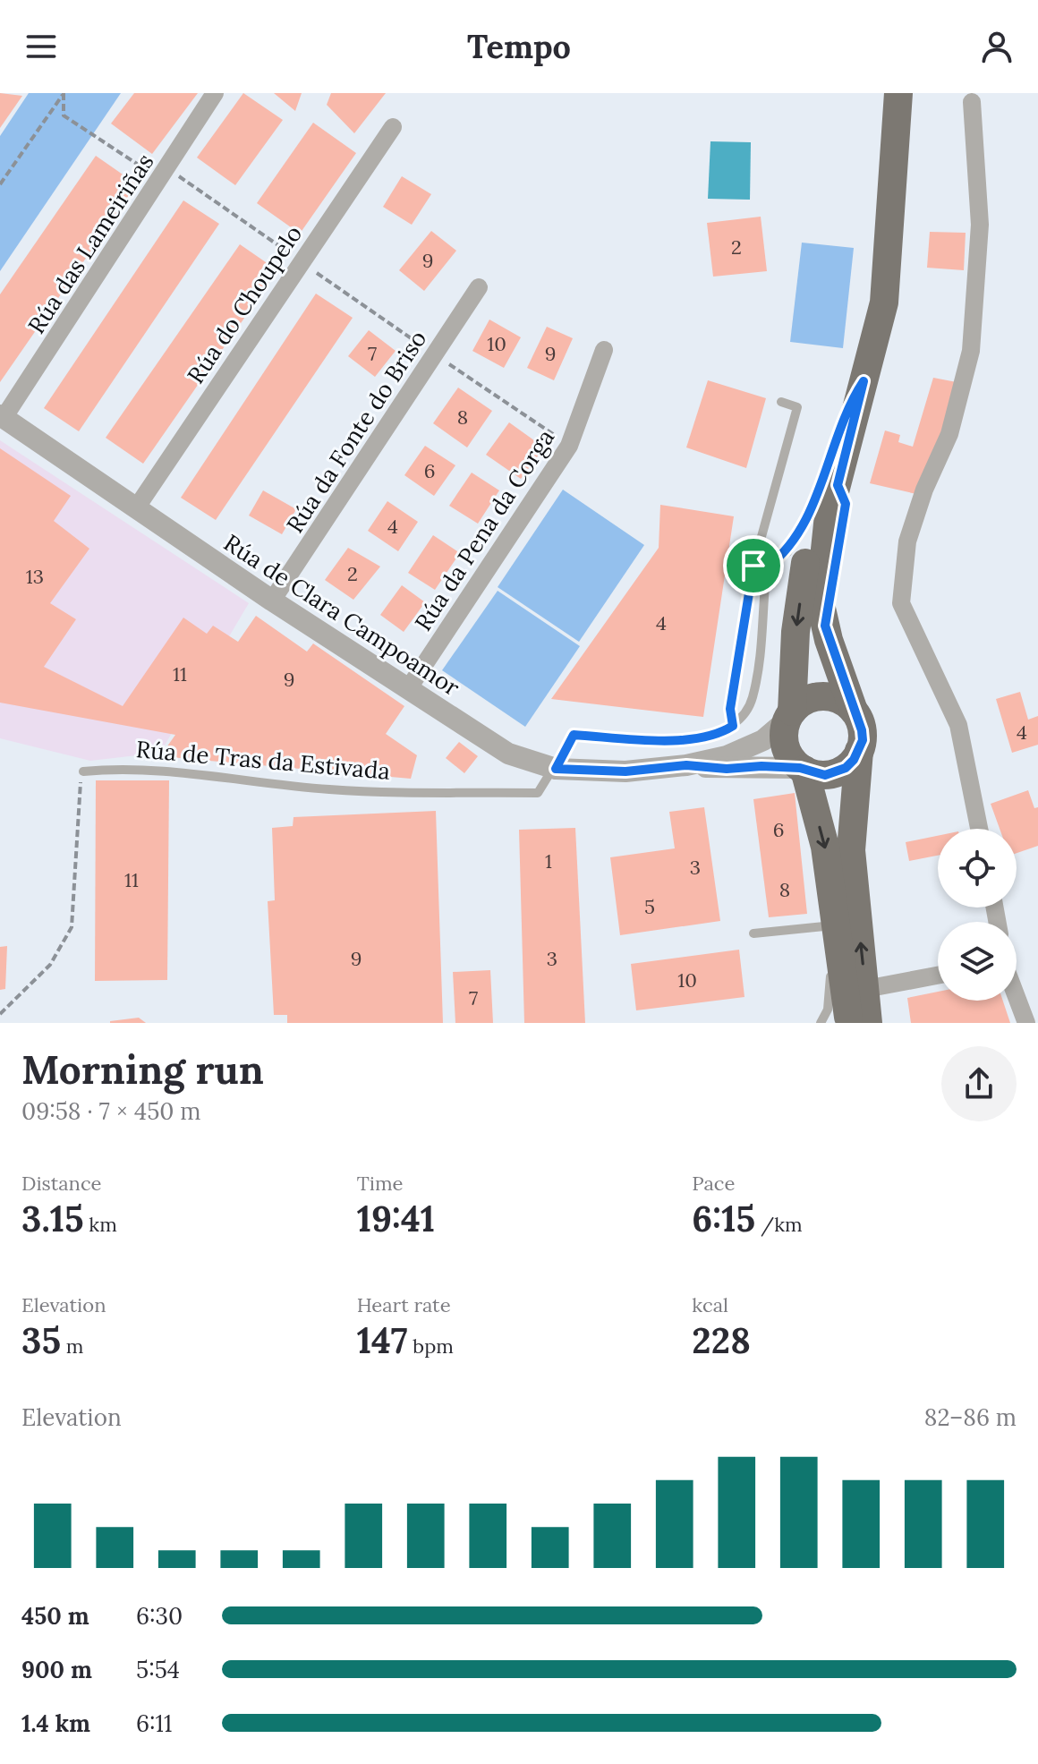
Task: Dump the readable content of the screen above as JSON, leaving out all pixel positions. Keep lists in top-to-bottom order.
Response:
{
  "streets": {
    "street": [
      "Rúa das Lameiriñas",
      "Rúa do Choupelo",
      "Rúa da Fonte do Briso",
      "Rúa da Pena da Corga",
      "Rúa de Clara Campoamor"
    ],
    "lane": ["Rúa de Tras da Estivada"]
  },
  "crossings": [
    ["Rúa das Lameiriñas", "Rúa de Clara Campoamor"],
    ["Rúa do Choupelo", "Rúa de Clara Campoamor"],
    ["Rúa da Fonte do Briso", "Rúa de Clara Campoamor"],
    ["Rúa da Pena da Corga", "Rúa de Clara Campoamor"],
    ["Rúa de Clara Campoamor", "Rúa de Tras da Estivada"]
  ],
  "house_numbers": [
    "2",
    "9",
    "10",
    "7",
    "9",
    "8",
    "6",
    "4",
    "2",
    "13",
    "4",
    "11",
    "9",
    "4",
    "6",
    "1",
    "3",
    "11",
    "8",
    "5",
    "9",
    "3",
    "10",
    "7"
  ],
  "page": {
    "header": "Tempo",
    "heading": ["Morning run", "09:58 · 7 × 450 m"],
    "stats": [
      ["Distance", "3.15 km"],
      ["Time", "19:41"],
      ["Pace", "6:15 /km"],
      ["Elevation", "35 m"],
      ["Heart rate", "147 bpm"],
      ["kcal", "228"]
    ],
    "chart": ["Elevation", "82–86 m"],
    "list": [
      {
        "name": "450 m",
        "note": "6:30"
      },
      {
        "name": "900 m",
        "note": "5:54"
      },
      {
        "name": "1.4 km",
        "note": "6:11"
      }
    ]
  }
}
